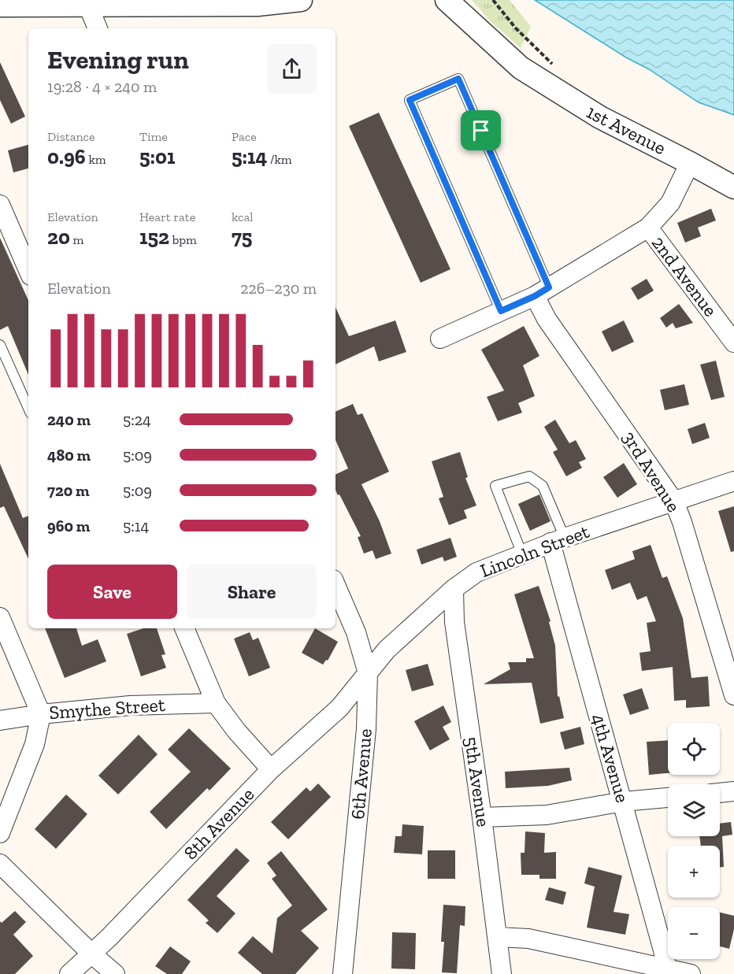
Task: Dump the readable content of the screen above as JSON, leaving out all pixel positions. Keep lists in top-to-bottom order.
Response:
{
  "streets": {
    "street": [
      "1st Avenue",
      "2nd Avenue",
      "3rd Avenue",
      "Lincoln Street",
      "Smythe Street",
      "4th Avenue",
      "6th Avenue",
      "5th Avenue",
      "8th Avenue"
    ]
  },
  "crossings": [
    ["1st Avenue", "2nd Avenue"],
    ["3rd Avenue", "Lincoln Street"],
    ["Lincoln Street", "4th Avenue"],
    ["Lincoln Street", "6th Avenue"],
    ["Lincoln Street", "5th Avenue"],
    ["Lincoln Street", "8th Avenue"],
    ["6th Avenue", "8th Avenue"]
  ],
  "page": {
    "heading": ["Evening run", "19:28 · 4 × 240 m"],
    "stats": [
      ["Distance", "0.96 km"],
      ["Time", "5:01"],
      ["Pace", "5:14 /km"],
      ["Elevation", "20 m"],
      ["Heart rate", "152 bpm"],
      ["kcal", "75"]
    ],
    "chart": ["Elevation", "226–230 m"],
    "list": [
      {
        "name": "240 m",
        "note": "5:24"
      },
      {
        "name": "480 m",
        "note": "5:09"
      },
      {
        "name": "720 m",
        "note": "5:09"
      },
      {
        "name": "960 m",
        "note": "5:14"
      }
    ],
    "buttons": ["Save", "Share"],
    "map_buttons": ["+", "−"]
  }
}
